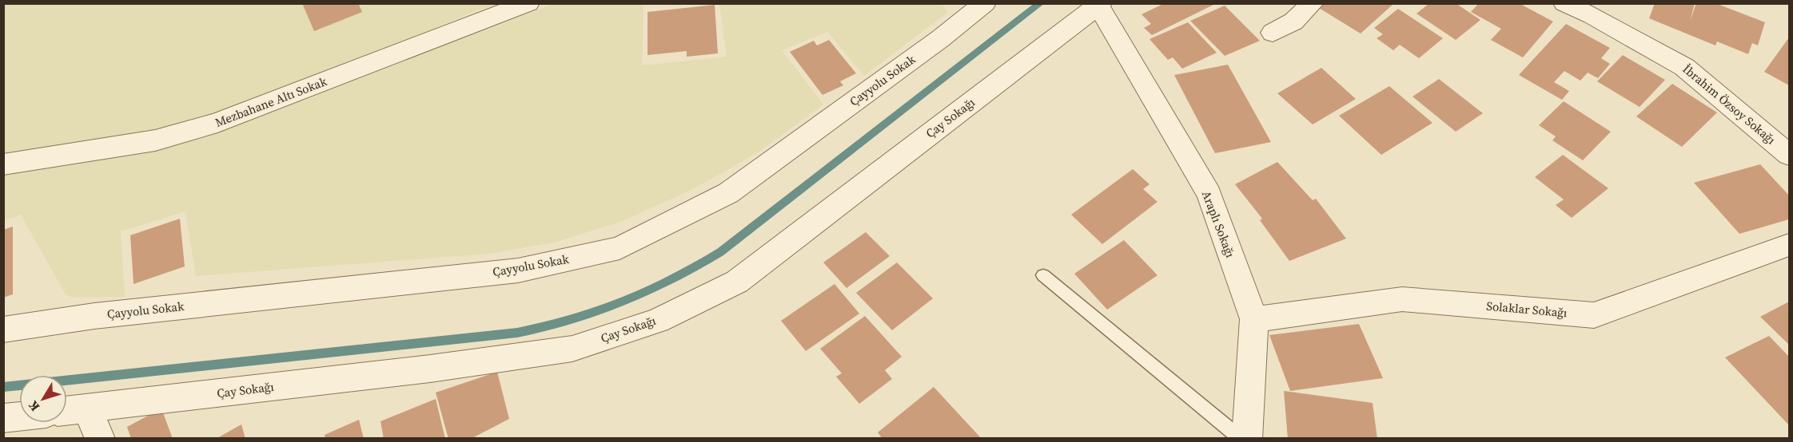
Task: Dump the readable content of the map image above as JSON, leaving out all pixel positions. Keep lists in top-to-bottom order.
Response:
{
  "streets": {
    "street": [
      "Çayyolu Sokak",
      "Mezbahane Altı Sokak",
      "İbrahim Özsoy Sokağı",
      "Çay Sokağı",
      "Araplı Sokağı",
      "Solaklar Sokağı"
    ]
  },
  "crossings": [
    ["Çay Sokağı", "Araplı Sokağı"],
    ["Araplı Sokağı", "Solaklar Sokağı"]
  ],
  "north": "bottom left"
}
